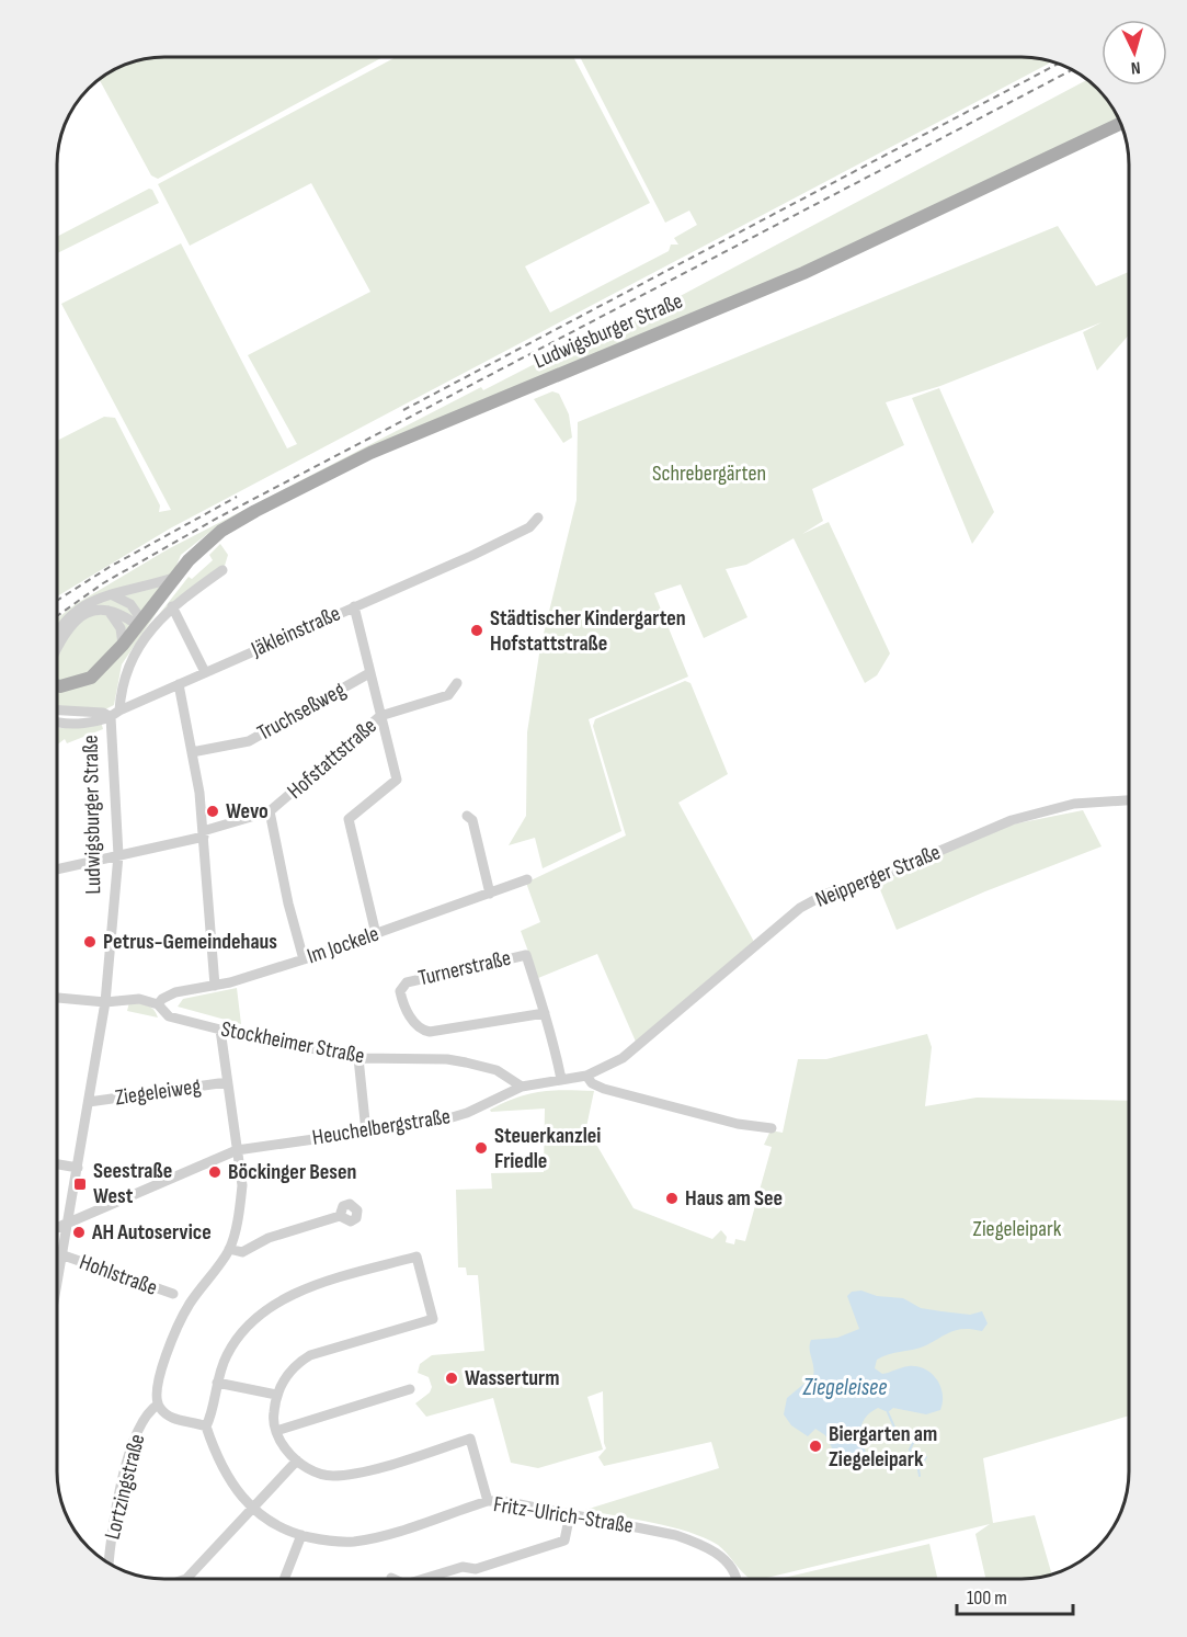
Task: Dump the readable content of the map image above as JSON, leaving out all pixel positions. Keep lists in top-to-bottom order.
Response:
{
  "streets": {
    "main road": ["Ludwigsburger Straße"],
    "street": [
      "Jäkleinstraße",
      "Truchseßweg",
      "Hofstattstraße",
      "Neipperger Straße",
      "Im Jockele",
      "Turnerstraße",
      "Stockheimer Straße",
      "Ziegeleiweg",
      "Heuchelbergstraße",
      "Hohlstraße",
      "Lortzingstraße",
      "Fritz-Ulrich-Straße"
    ]
  },
  "crossings": [
    ["Ludwigsburger Straße", "Jäkleinstraße"],
    ["Ludwigsburger Straße", "Hofstattstraße"],
    ["Ludwigsburger Straße", "Stockheimer Straße"],
    ["Ludwigsburger Straße", "Ziegeleiweg"],
    ["Ludwigsburger Straße", "Heuchelbergstraße"],
    ["Ludwigsburger Straße", "Hohlstraße"],
    ["Neipperger Straße", "Heuchelbergstraße"],
    ["Im Jockele", "Stockheimer Straße"],
    ["Turnerstraße", "Heuchelbergstraße"],
    ["Stockheimer Straße", "Heuchelbergstraße"],
    ["Heuchelbergstraße", "Hohlstraße"]
  ],
  "water": ["Ziegeleisee"],
  "parks": ["Schrebergärten", "Ziegeleipark"],
  "places": {
    "other": [
      "Städtischer Kindergarten Hofstattstraße",
      "Wevo",
      "Petrus-Gemeindehaus",
      "Steuerkanzlei Friedle",
      "Böckinger Besen",
      "Haus am See",
      "AH Autoservice",
      "Wasserturm",
      "Biergarten am Ziegeleipark"
    ],
    "transit": ["Seestraße West"]
  },
  "scale_bar": "100 m",
  "north": "bottom"
}
